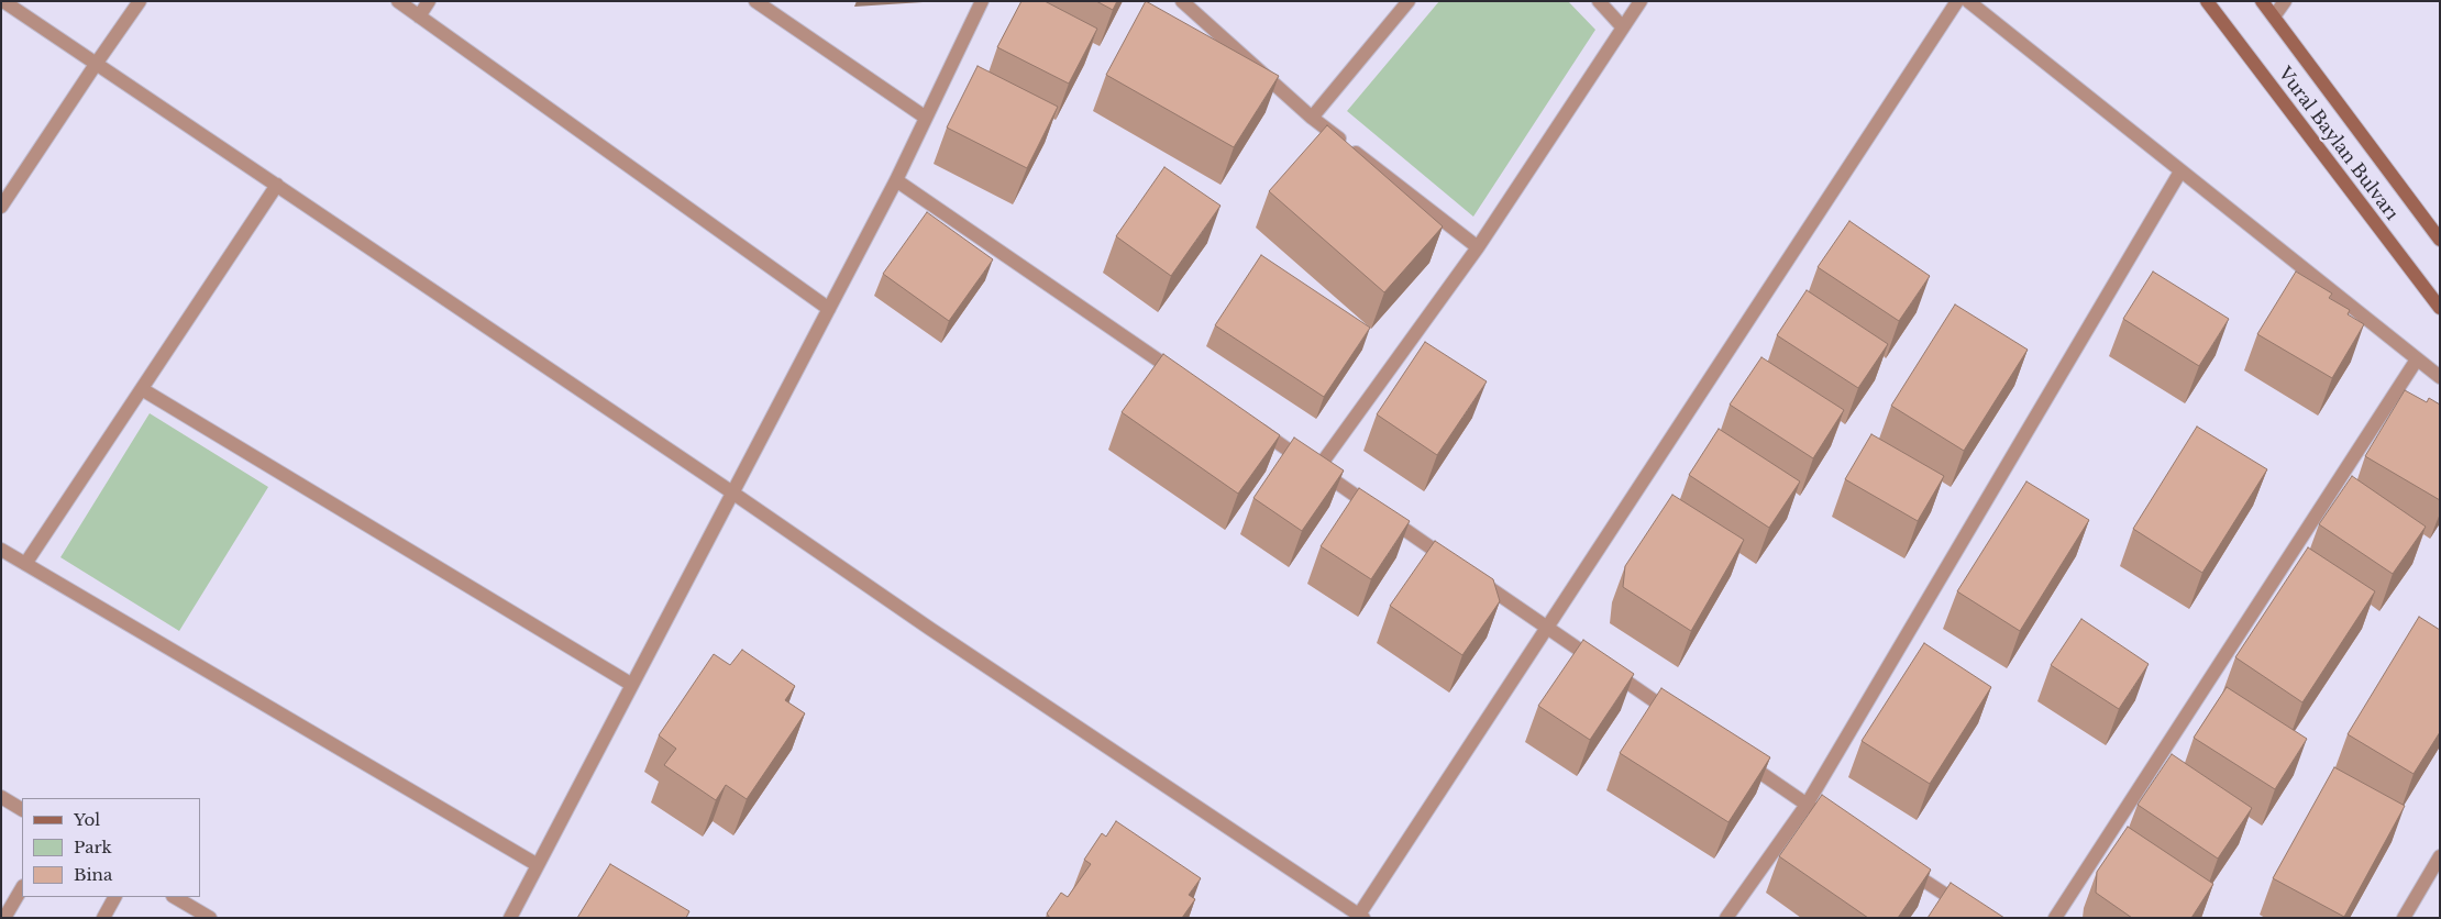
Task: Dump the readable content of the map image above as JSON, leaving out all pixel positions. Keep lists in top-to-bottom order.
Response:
{
  "streets": {
    "main road": ["Vural Baylan Bulvarı"]
  },
  "legend": ["Yol", "Park", "Bina"]
}
